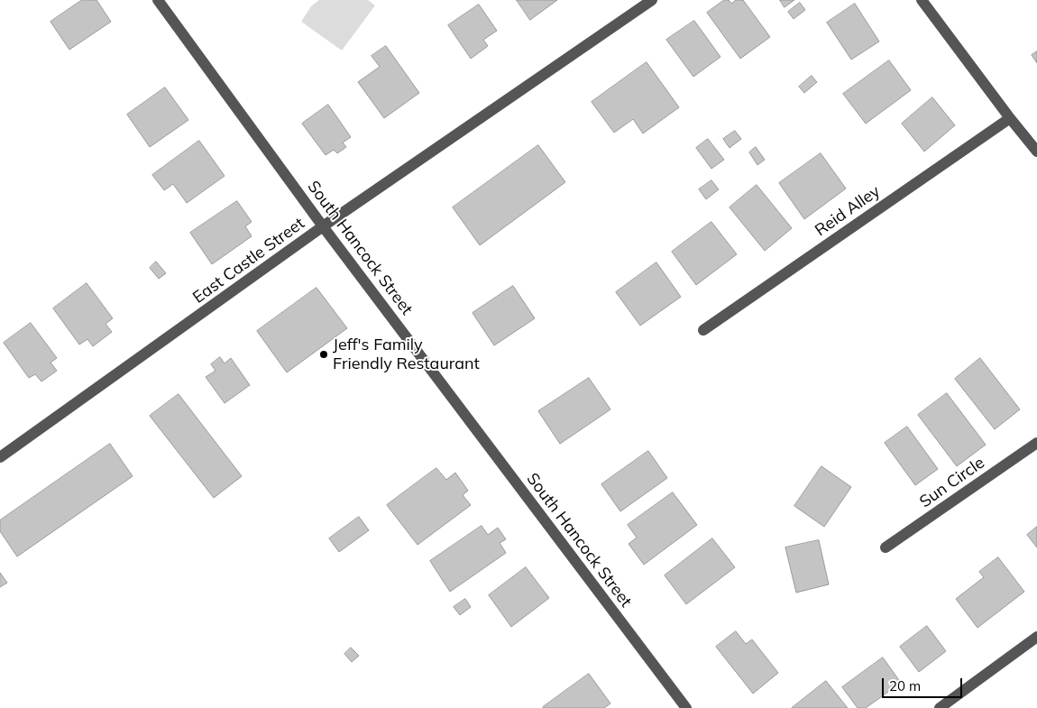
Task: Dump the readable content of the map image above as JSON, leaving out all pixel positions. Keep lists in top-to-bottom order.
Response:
{
  "streets": {
    "street": [
      "Reid Alley",
      "South Hancock Street",
      "East Castle Street",
      "Sun Circle"
    ]
  },
  "crossings": [
    ["South Hancock Street", "East Castle Street"]
  ],
  "places": ["Jeff's Family Friendly Restaurant"],
  "scale_bar": "20 m"
}
